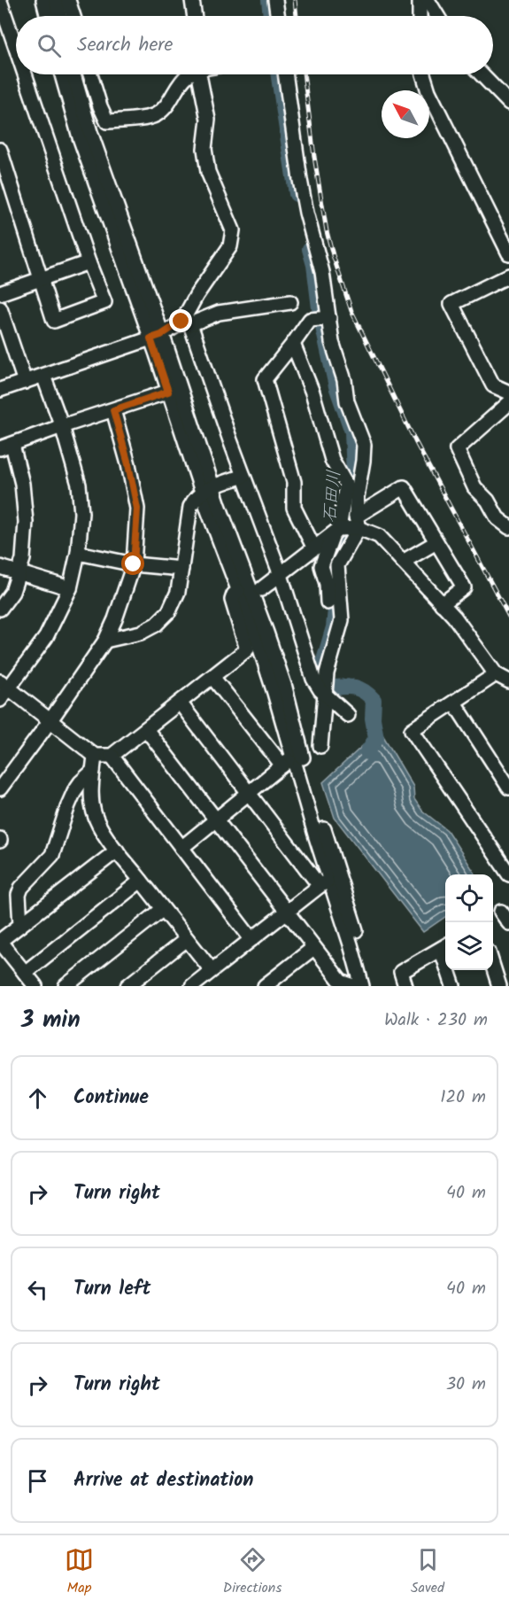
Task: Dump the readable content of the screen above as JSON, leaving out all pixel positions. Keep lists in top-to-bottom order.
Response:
{
  "water": ["石田川"],
  "north": "top left",
  "page": {
    "search": "Search here",
    "heading": ["3 min", "Walk · 230 m"],
    "list": [
      ["Continue", "120 m"],
      ["Turn right", "40 m"],
      ["Turn left", "40 m"],
      ["Turn right", "30 m"],
      "Arrive at destination"
    ],
    "nav": ["Map", "Directions", "Saved"]
  }
}
